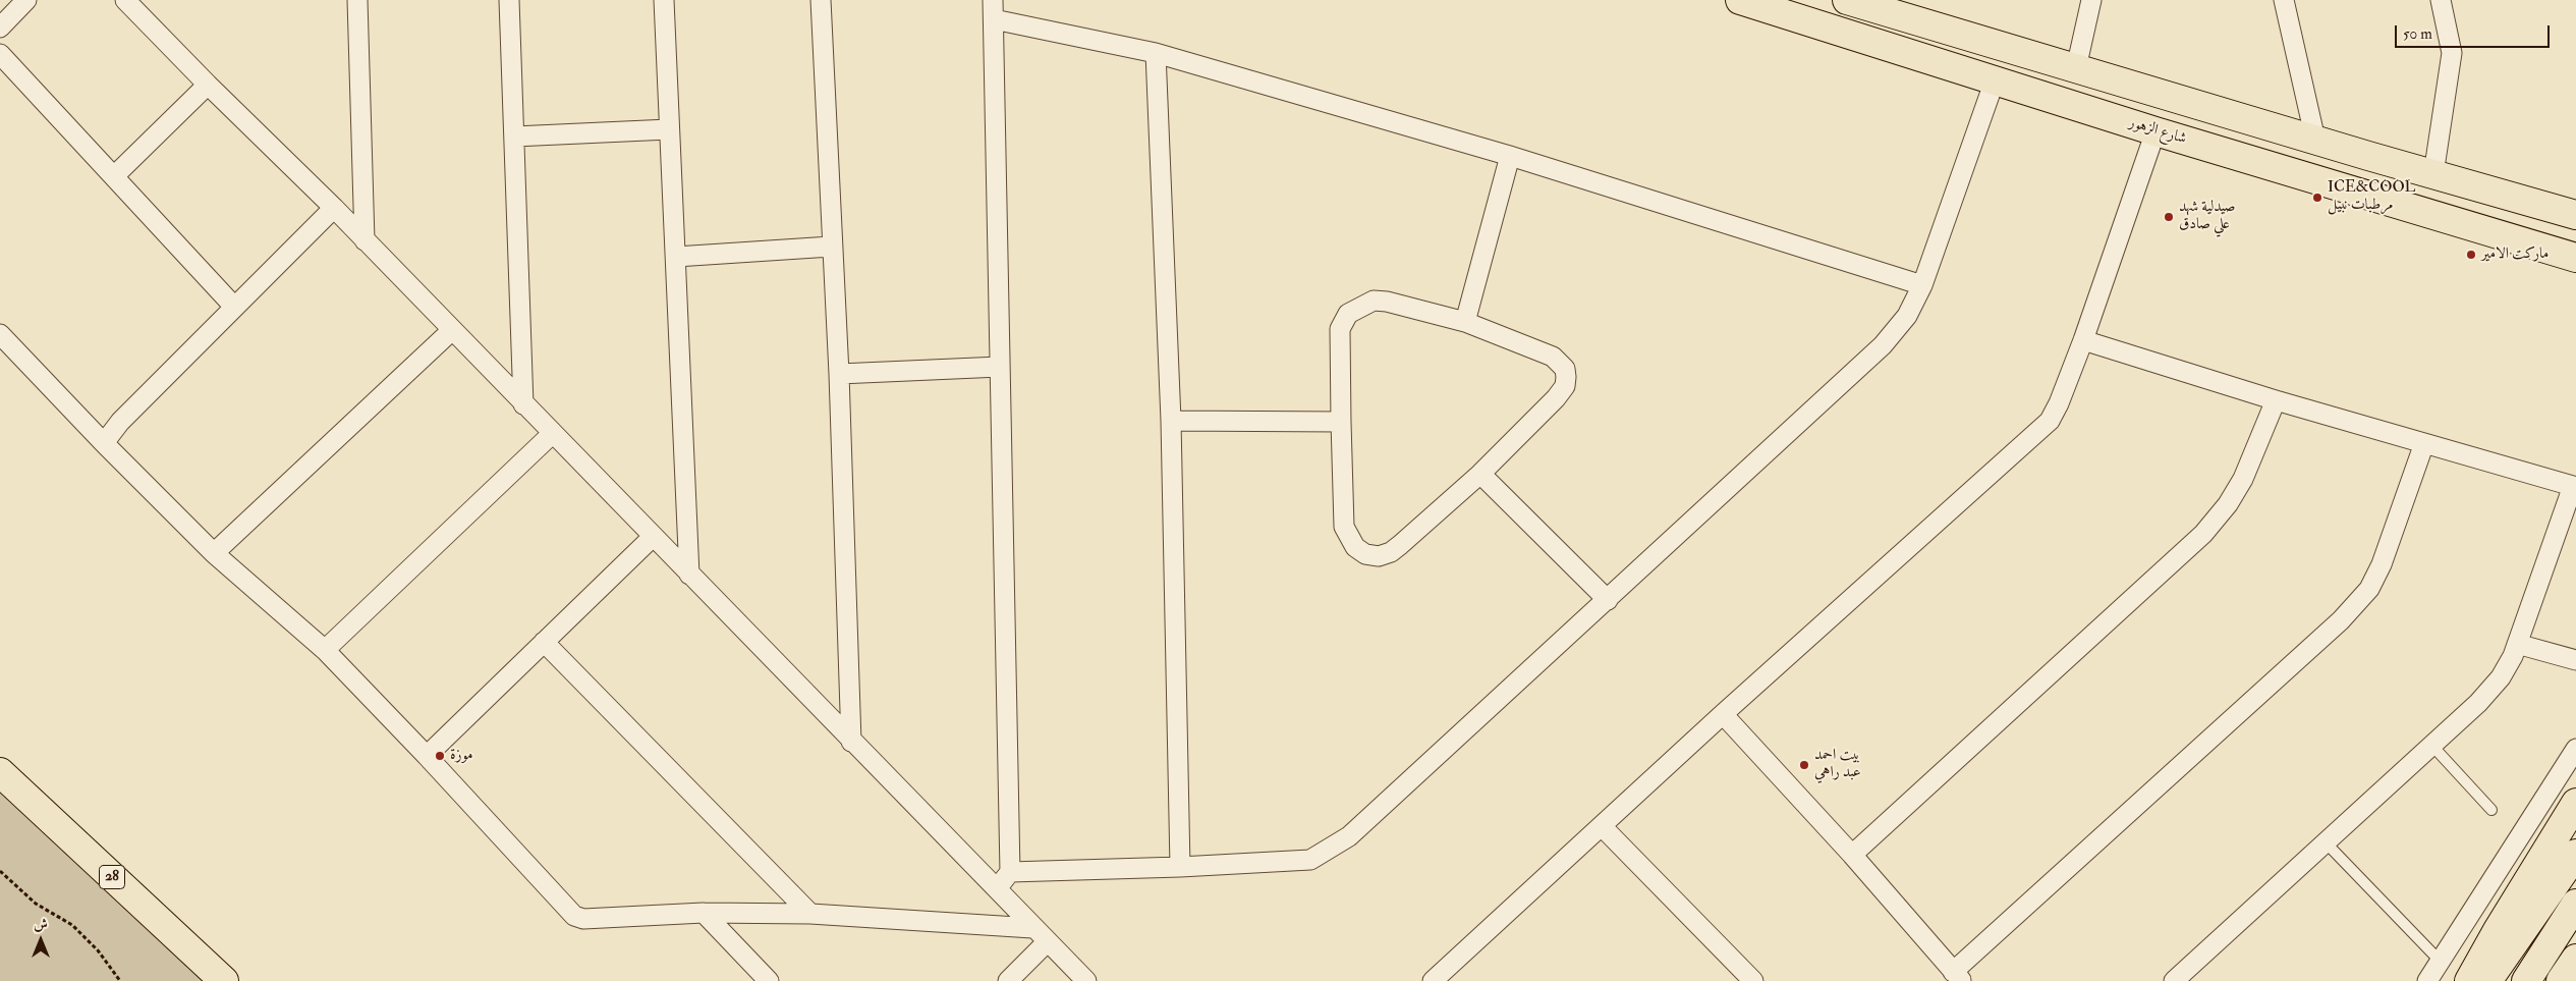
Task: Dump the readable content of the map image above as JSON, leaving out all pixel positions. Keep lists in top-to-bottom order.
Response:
{
  "streets": {
    "main road": ["شارع الزهور", "28"]
  },
  "places": [
    "ICE&COOL مرطبات نبيل",
    "صيدلية شهد علي صادق",
    "ماركت الامير",
    "موزة",
    "بيت احمد عبد راهي"
  ],
  "scale_bar": "50 m",
  "north": "top"
}
